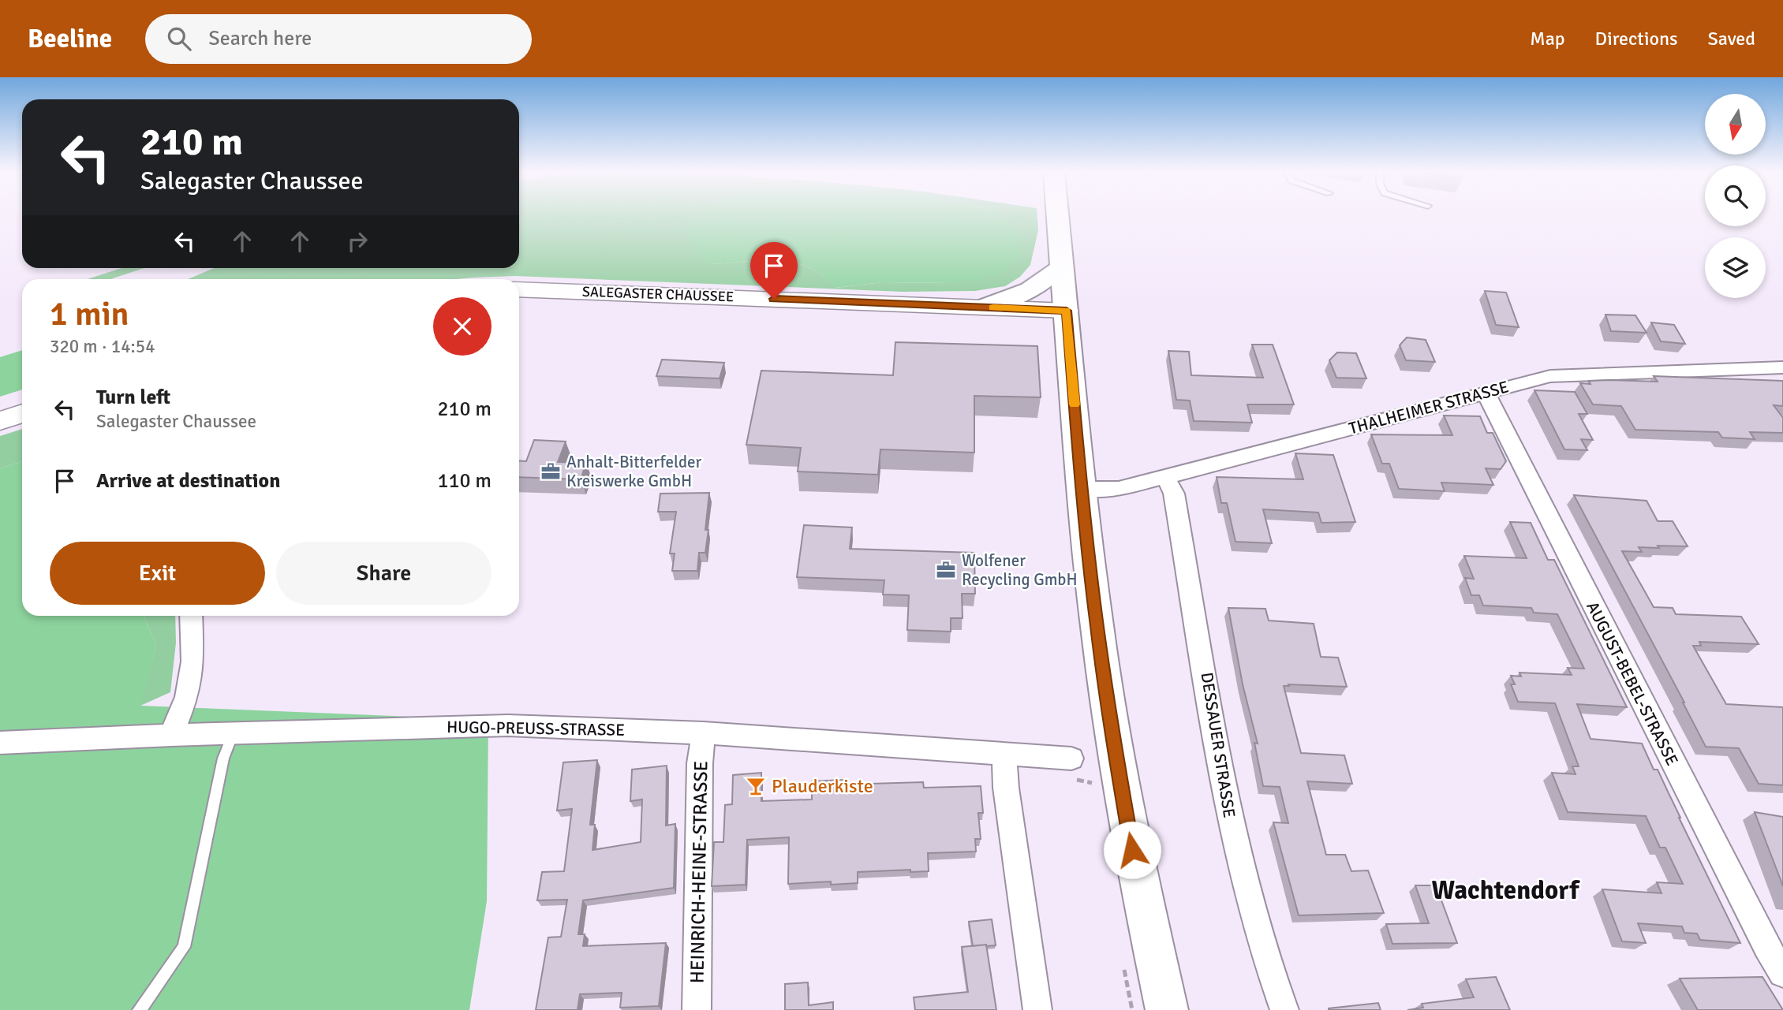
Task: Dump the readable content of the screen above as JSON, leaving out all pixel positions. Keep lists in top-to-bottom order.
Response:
{
  "streets": {
    "main road": ["SALEGASTER CHAUSSEE"],
    "street": [
      "THALHEIMER STRASSE",
      "AUGUST-BEBEL-STRASSE",
      "HUGO-PREUSS-STRASSE",
      "DESSAUER STRASSE",
      "HEINRICH-HEINE-STRASSE"
    ]
  },
  "crossings": [
    ["THALHEIMER STRASSE", "AUGUST-BEBEL-STRASSE"],
    ["THALHEIMER STRASSE", "DESSAUER STRASSE"],
    ["HUGO-PREUSS-STRASSE", "HEINRICH-HEINE-STRASSE"]
  ],
  "districts": ["Wachtendorf"],
  "places": {
    "office": ["Anhalt-Bitterfelder Kreiswerke GmbH", "Wolfener Recycling GmbH"],
    "bar": ["Plauderkiste"]
  },
  "north": "bottom",
  "page": {
    "header": "Beeline",
    "search": "Search here",
    "nav": ["Map", "Directions", "Saved"],
    "turn": ["210 m", "Salegaster Chaussee"],
    "heading": ["1 min", "320 m · 14:54"],
    "list": [
      {
        "name": "Turn left",
        "note": "Salegaster Chaussee",
        "value": "210 m"
      },
      {
        "name": "Arrive at destination",
        "value": "110 m"
      }
    ],
    "buttons": ["Exit", "Share"]
  }
}
